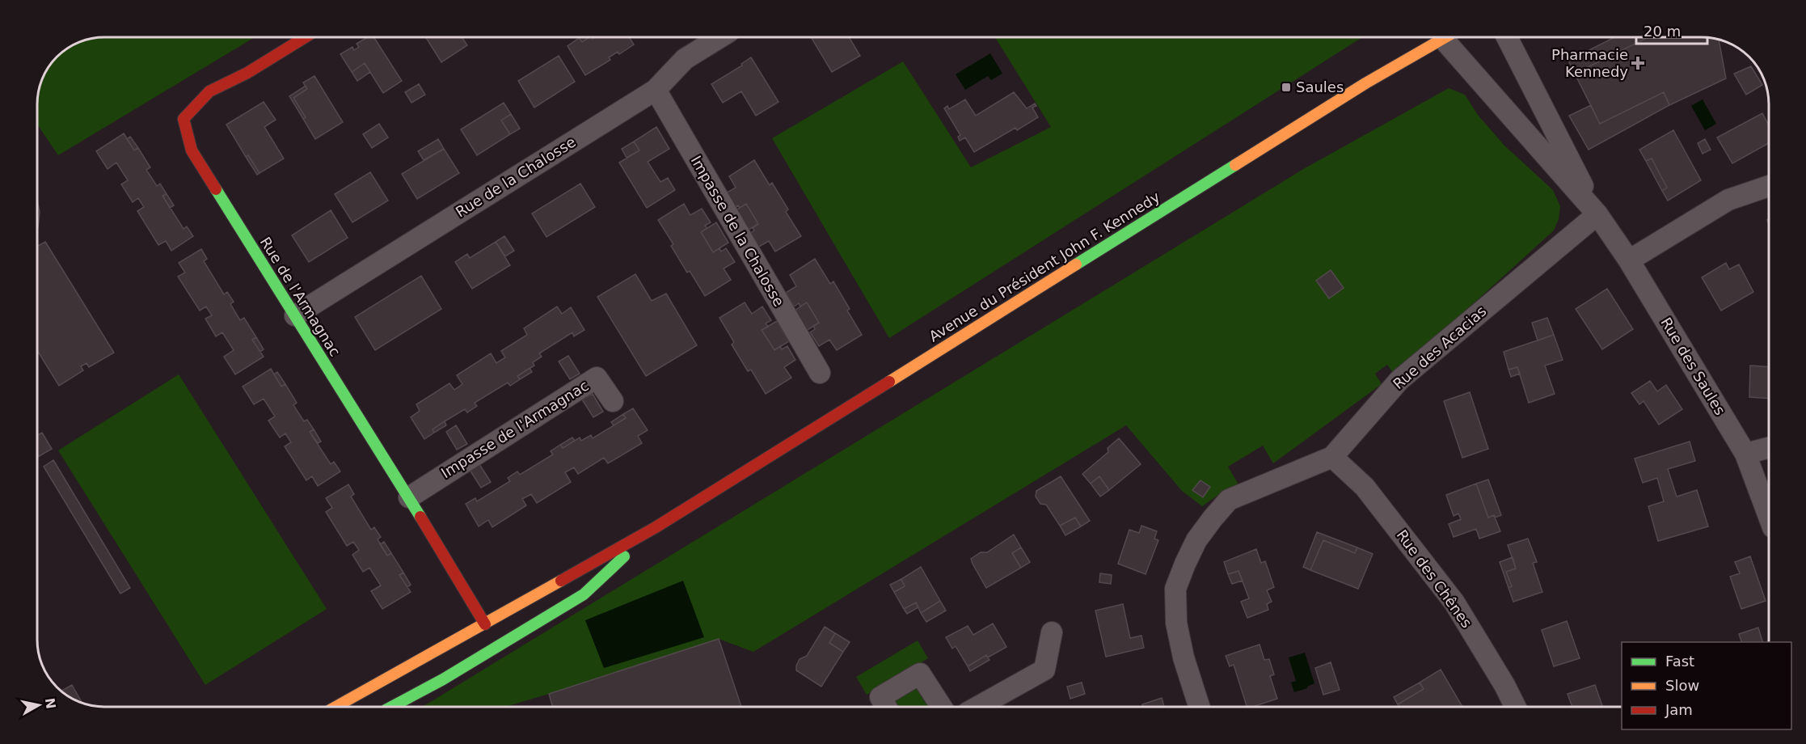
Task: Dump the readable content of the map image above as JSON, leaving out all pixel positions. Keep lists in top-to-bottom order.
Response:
{
  "streets": {
    "main road": ["Avenue du Président John F. Kennedy", "Rue de l'Armagnac"],
    "street": [
      "Rue de la Chalosse",
      "Impasse de la Chalosse",
      "Rue des Acacias",
      "Rue des Saules",
      "Impasse de l'Armagnac",
      "Rue des Chênes"
    ]
  },
  "crossings": [
    ["Rue de la Chalosse", "Impasse de la Chalosse"],
    ["Rue de la Chalosse", "Rue de l'Armagnac"],
    ["Avenue du Président John F. Kennedy", "Rue de l'Armagnac"],
    ["Rue de l'Armagnac", "Impasse de l'Armagnac"],
    ["Rue des Acacias", "Rue des Saules"],
    ["Rue des Acacias", "Rue des Chênes"]
  ],
  "places": {
    "health": ["Pharmacie Kennedy"],
    "transit": ["Saules"]
  },
  "legend": ["Fast", "Slow", "Jam"],
  "scale_bar": "20 m",
  "north": "right"
}
